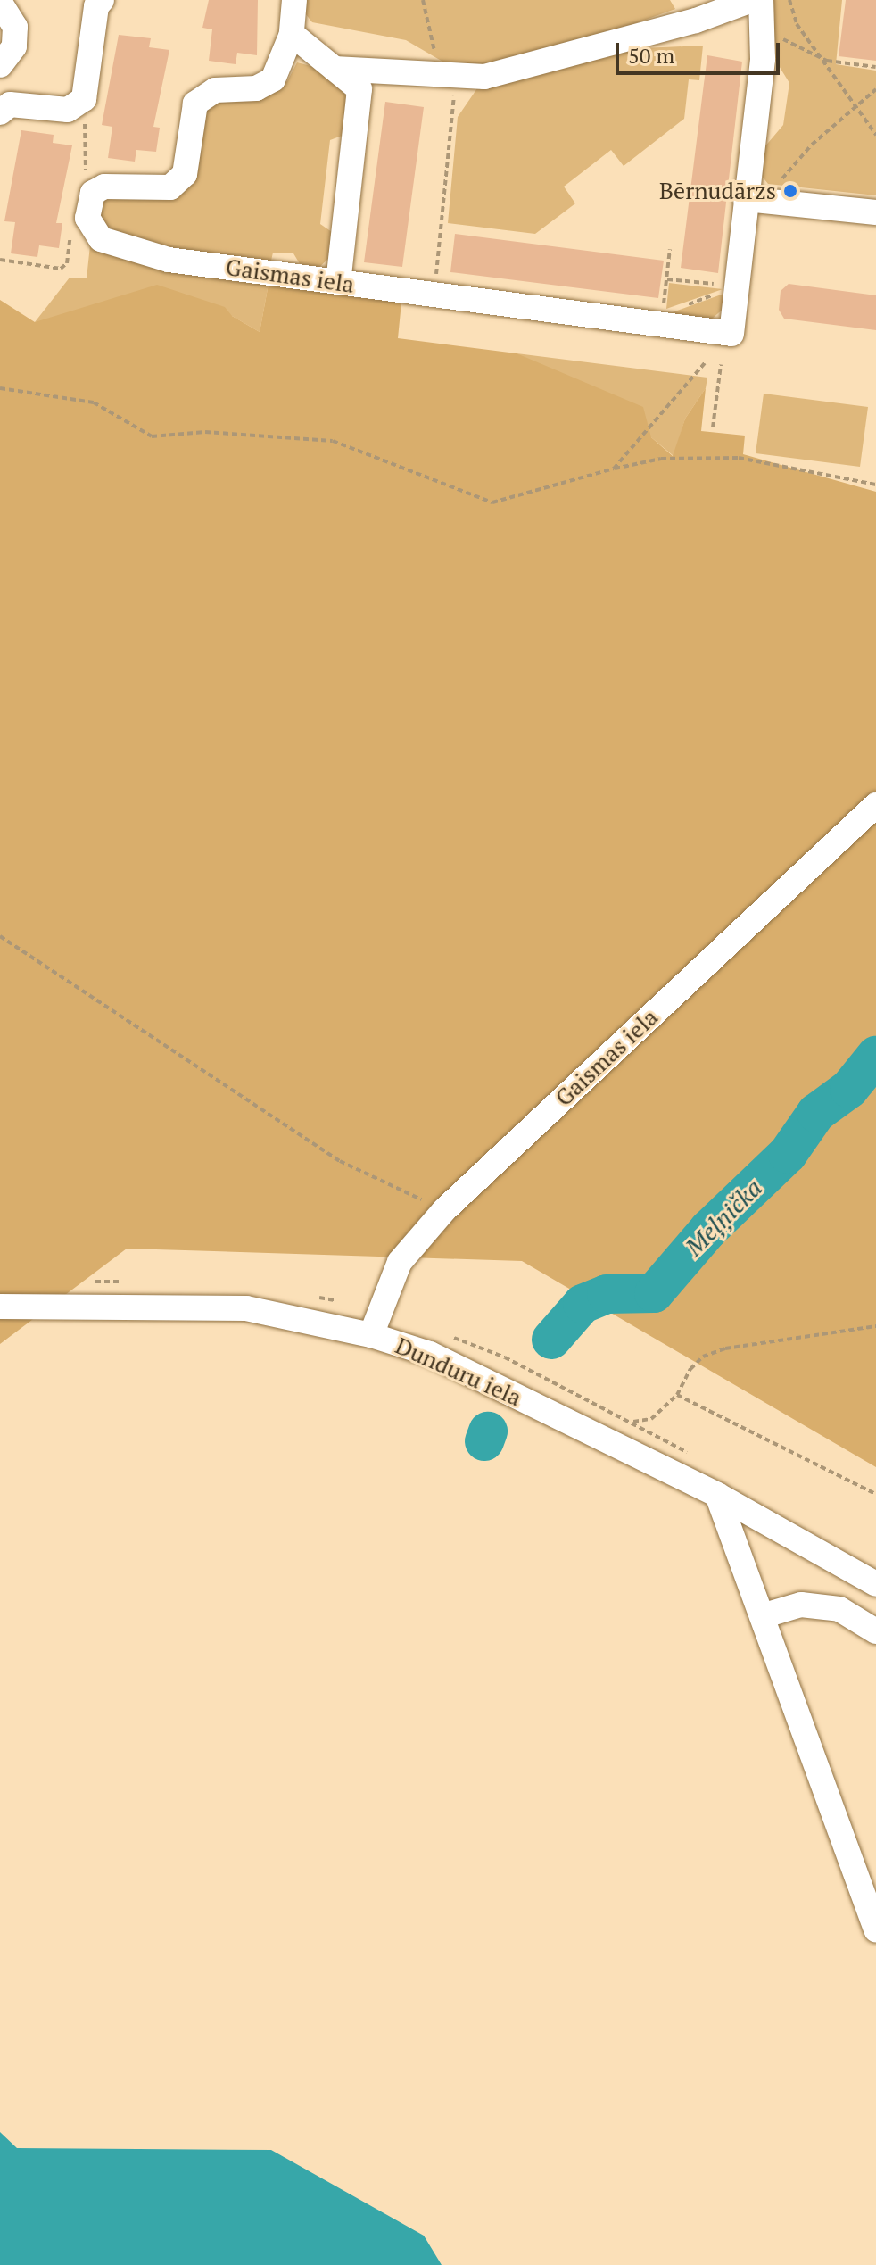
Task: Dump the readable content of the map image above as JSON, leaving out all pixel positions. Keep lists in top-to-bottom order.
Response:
{
  "streets": {
    "street": ["Gaismas iela", "Dunduru iela"]
  },
  "crossings": [
    ["Gaismas iela", "Dunduru iela"]
  ],
  "water": ["Meļņička"],
  "places": ["Bērnudārzs"],
  "scale_bar": "50 m"
}
